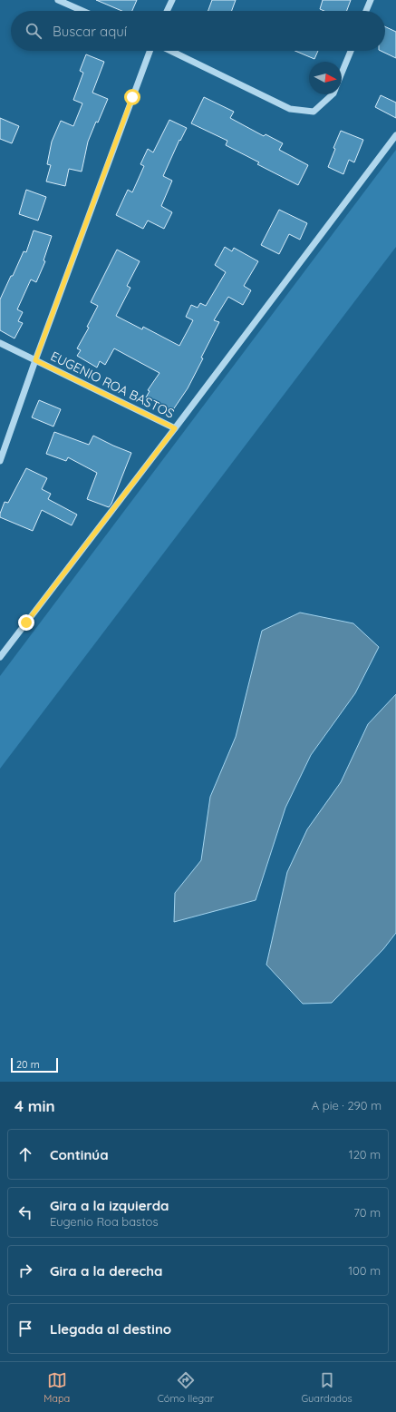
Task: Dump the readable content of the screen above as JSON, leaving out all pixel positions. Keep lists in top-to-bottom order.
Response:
{
  "streets": {
    "street": ["EUGENIO ROA BASTOS"]
  },
  "scale_bar": "20 m",
  "north": "right",
  "page": {
    "search": "Buscar aquí",
    "scale": "20 m",
    "heading": ["4 min", "A pie · 290 m"],
    "list": [
      ["Continúa", "120 m"],
      ["Gira a la izquierda", "Eugenio Roa bastos", "70 m"],
      ["Gira a la derecha", "100 m"],
      "Llegada al destino"
    ],
    "nav": ["Mapa", "Cómo llegar", "Guardados"]
  }
}
